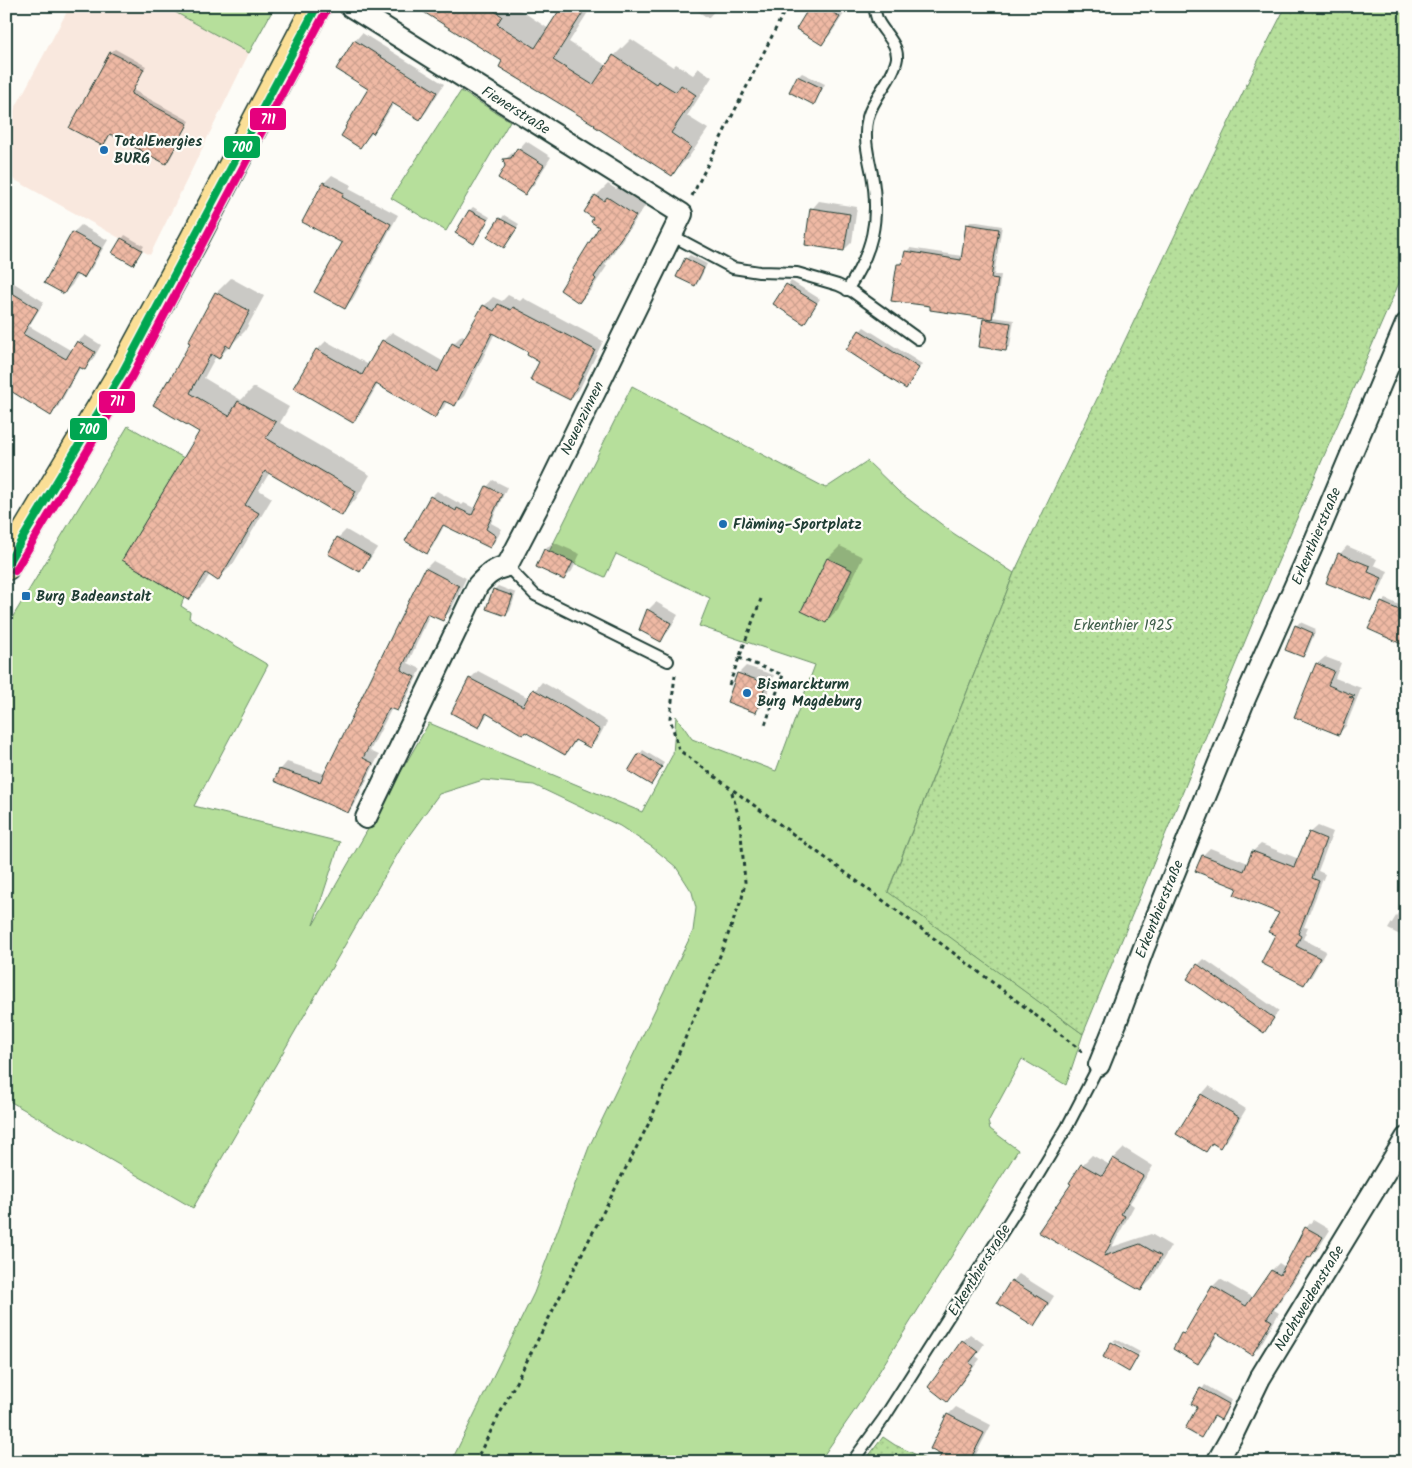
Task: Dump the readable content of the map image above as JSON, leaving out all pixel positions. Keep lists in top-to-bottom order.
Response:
{
  "streets": {
    "street": [
      "Fienerstraße",
      "Neuenzinnen",
      "Erkenthierstraße",
      "Nachtweidenstraße"
    ]
  },
  "crossings": [
    ["Fienerstraße", "Neuenzinnen"]
  ],
  "parks": ["Erkenthier 1925"],
  "places": {
    "other": ["TotalEnergies BURG", "Fläming-Sportplatz", "Bismarckturm Burg Magdeburg"],
    "transit": ["Burg Badeanstalt"]
  },
  "lines": ["transit line 700", "transit line 711"]
}
